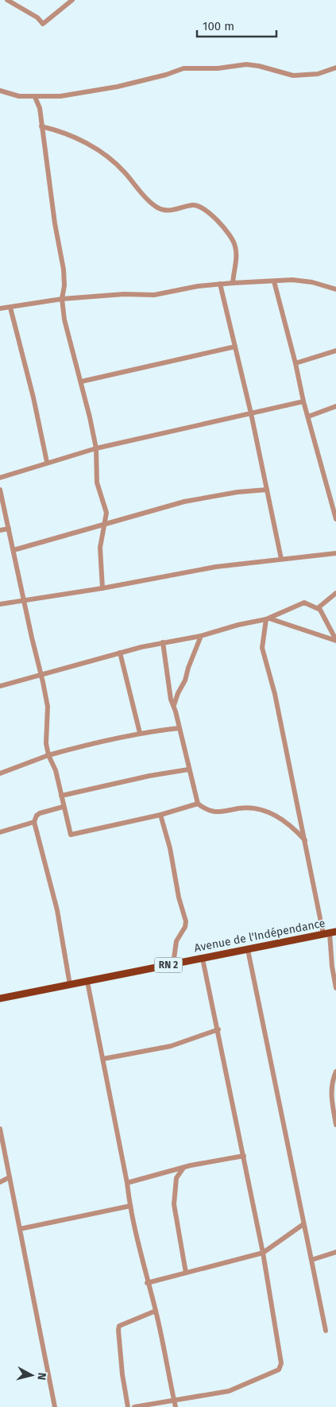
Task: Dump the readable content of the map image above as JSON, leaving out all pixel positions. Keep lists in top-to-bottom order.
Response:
{
  "streets": {
    "main road": ["Avenue de l'Indépendance", "RN 2"]
  },
  "scale_bar": "100 m",
  "north": "right"
}
